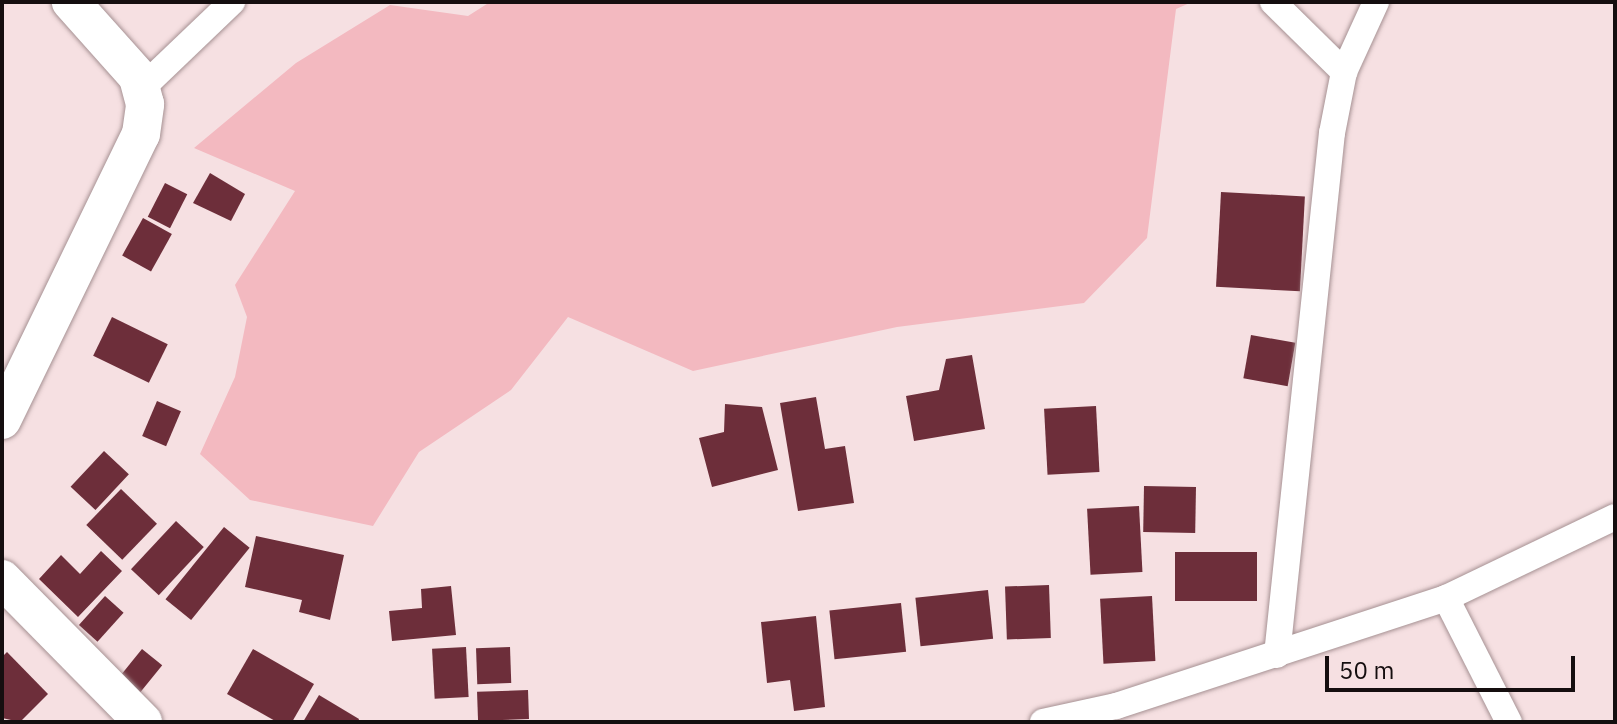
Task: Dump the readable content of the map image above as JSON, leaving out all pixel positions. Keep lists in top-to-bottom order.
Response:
{
  "scale_bar": "50 m"
}
